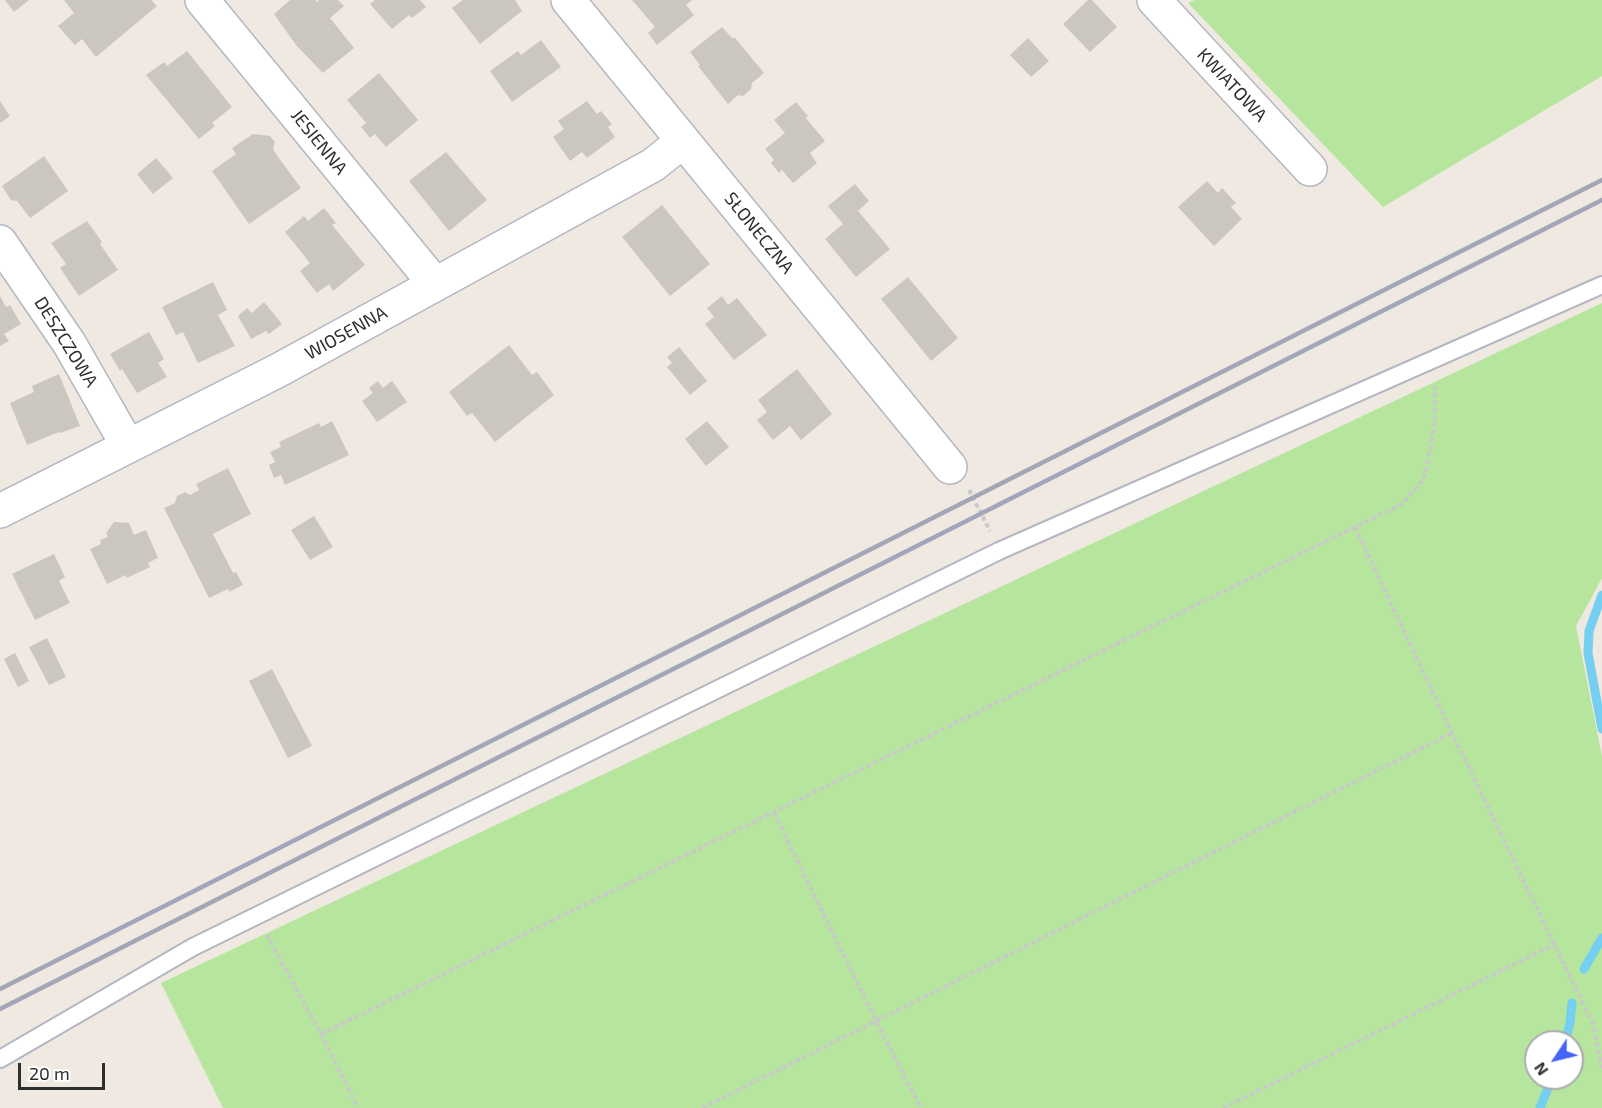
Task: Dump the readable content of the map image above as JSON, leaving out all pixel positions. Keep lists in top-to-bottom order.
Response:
{
  "streets": {
    "street": [
      "KWIATOWA",
      "JESIENNA",
      "SŁONECZNA",
      "WIOSENNA",
      "DESZCZOWA"
    ]
  },
  "crossings": [
    ["JESIENNA", "WIOSENNA"],
    ["SŁONECZNA", "WIOSENNA"],
    ["WIOSENNA", "DESZCZOWA"]
  ],
  "scale_bar": "20 m",
  "north": "bottom left"
}
